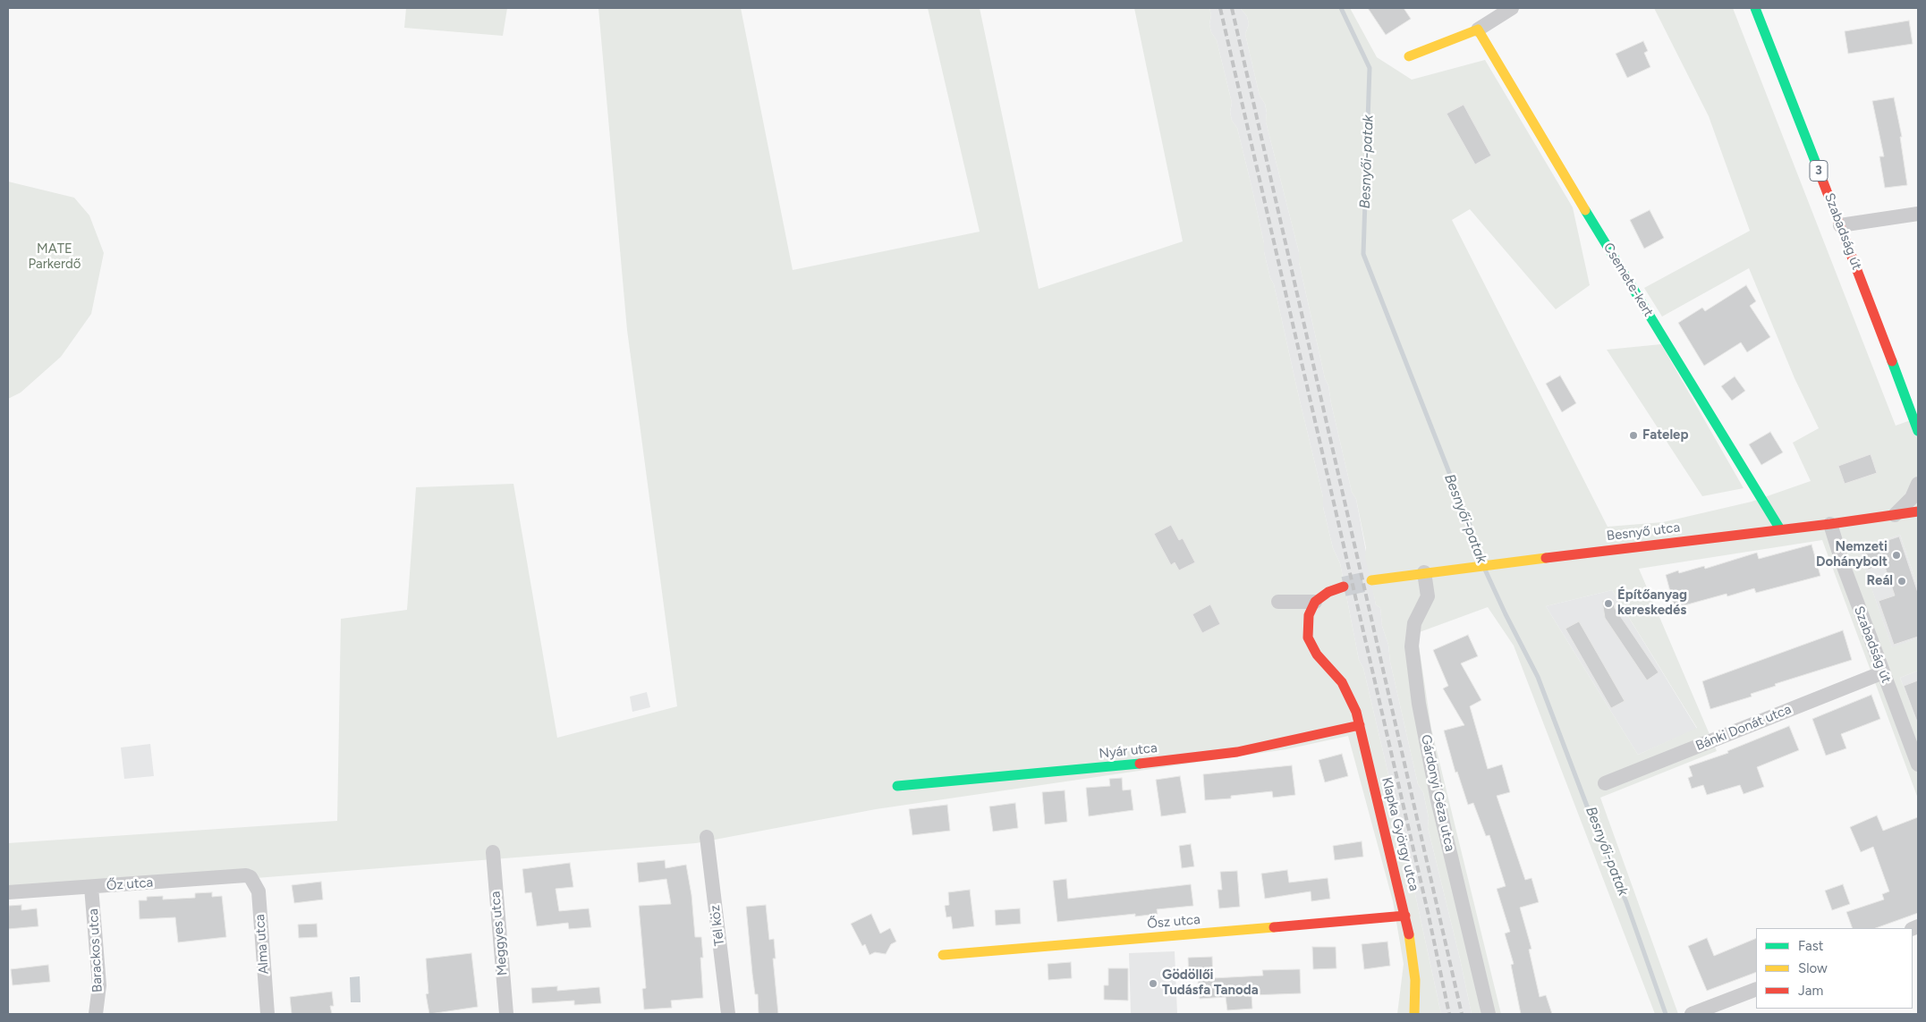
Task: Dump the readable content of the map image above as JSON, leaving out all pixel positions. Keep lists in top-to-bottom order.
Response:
{
  "streets": {
    "street": [
      "3",
      "Szabadság út",
      "Csemete-kert",
      "Besnyő utca",
      "Bánki Donát utca",
      "Nyár utca",
      "Gárdonyi Géza utca",
      "Klapka György utca",
      "Őz utca",
      "Ősz utca",
      "Tél köz",
      "Meggyes utca",
      "Alma utca",
      "Barackos utca"
    ]
  },
  "crossings": [
    ["Szabadság út", "Besnyő utca"],
    ["Szabadság út", "Bánki Donát utca"],
    ["Csemete-kert", "Besnyő utca"],
    ["Besnyő utca", "Gárdonyi Géza utca"],
    ["Nyár utca", "Klapka György utca"],
    ["Klapka György utca", "Ősz utca"],
    ["Őz utca", "Alma utca"],
    ["Őz utca", "Barackos utca"]
  ],
  "water": ["Besnyői-patak"],
  "parks": ["MATE Parkerdő"],
  "places": [
    "Fatelep",
    "Nemzeti Dohánybolt",
    "Reál",
    "Építőanyag kereskedés",
    "Gödöllői Tudásfa Tanoda"
  ],
  "legend": ["Fast", "Slow", "Jam"]
}
